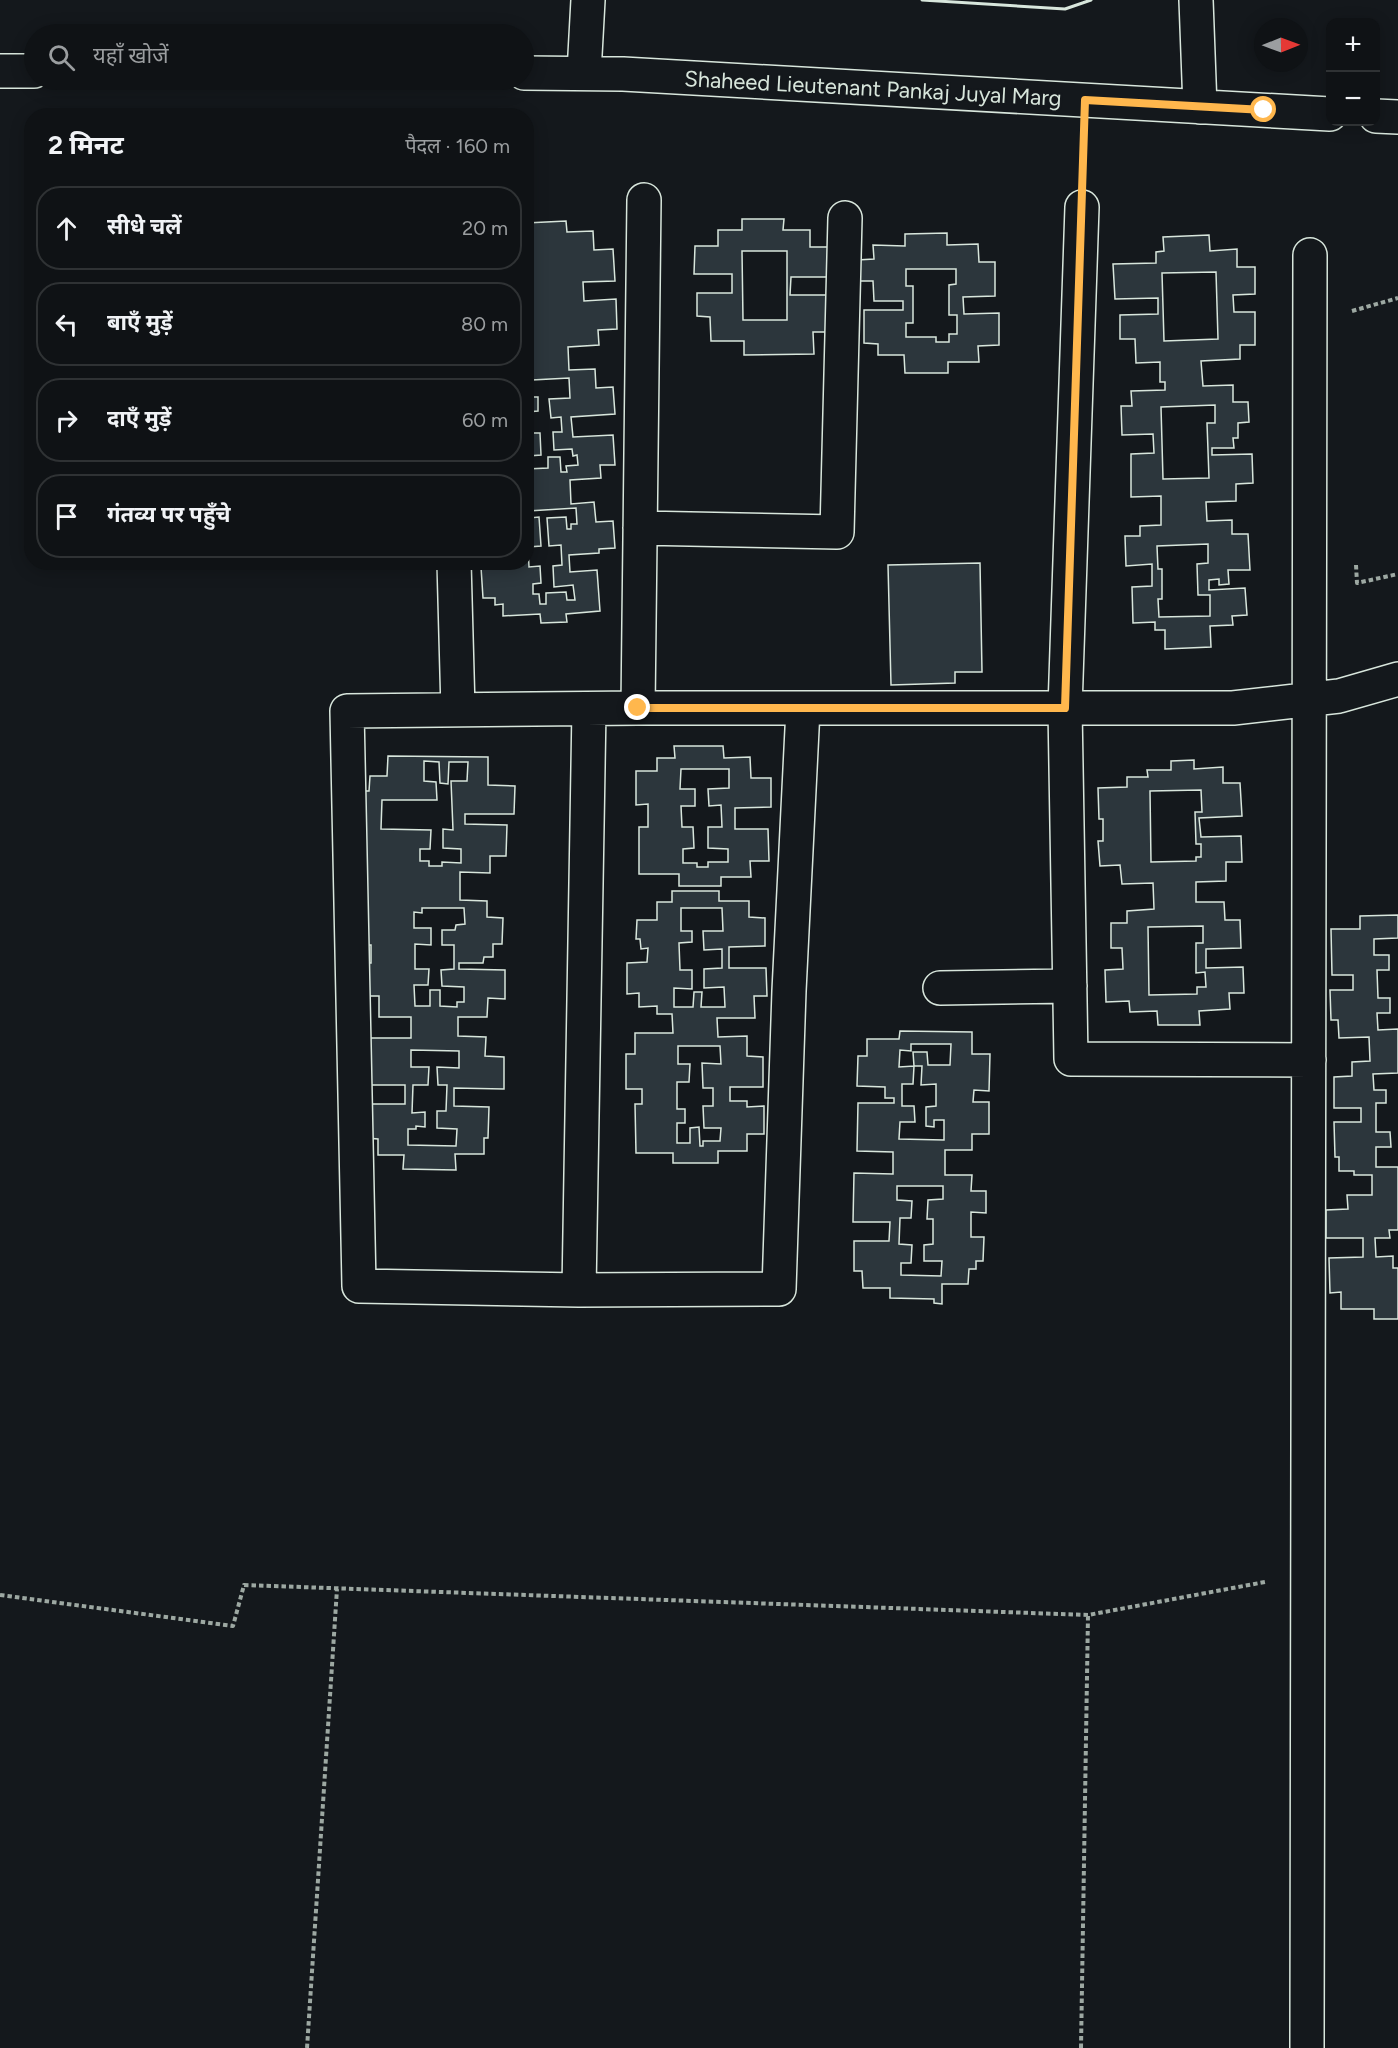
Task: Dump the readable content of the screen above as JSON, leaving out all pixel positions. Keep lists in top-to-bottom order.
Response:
{
  "streets": {
    "street": ["Shaheed Lieutenant Pankaj Juyal Marg"]
  },
  "north": "right",
  "page": {
    "map_buttons": ["+", "−"],
    "search": "यहाँ खोजें",
    "heading": ["2 मिनट", "पैदल · 160 m"],
    "list": [
      ["सीधे चलें", "20 m"],
      ["बाएँ मुड़ें", "80 m"],
      ["दाएँ मुड़ें", "60 m"],
      "गंतव्य पर पहुँचे"
    ]
  }
}
